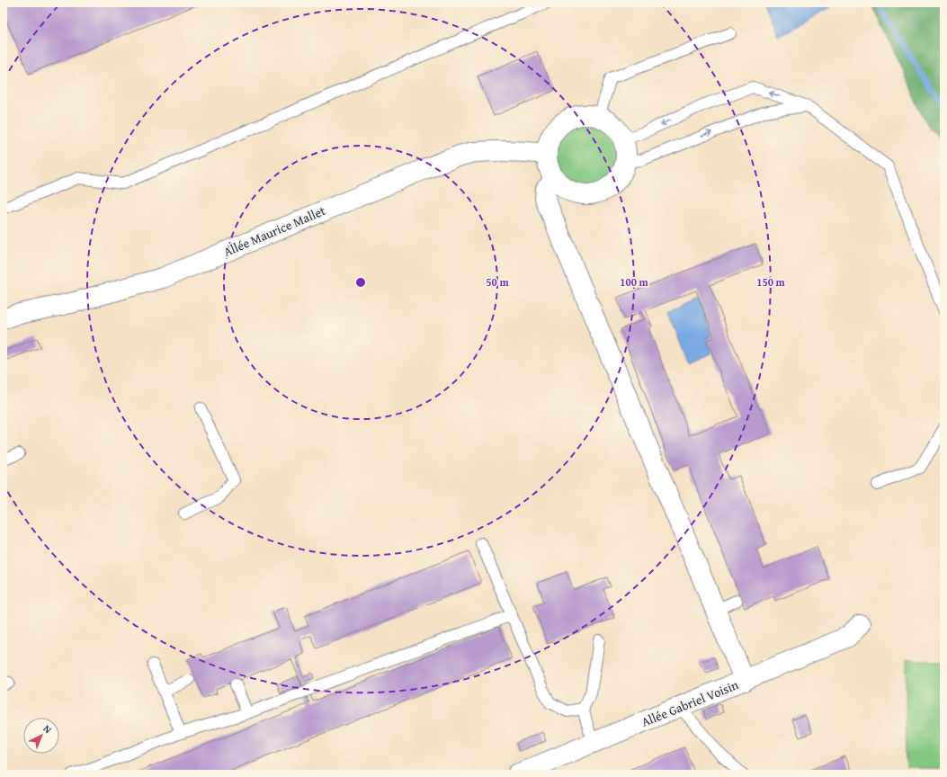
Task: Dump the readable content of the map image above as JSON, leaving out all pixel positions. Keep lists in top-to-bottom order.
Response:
{
  "streets": {
    "street": ["Allée Maurice Mallet", "Allée Gabriel Voisin"]
  },
  "north": "top right",
  "rings": ["50 m", "100 m", "150 m"]
}
